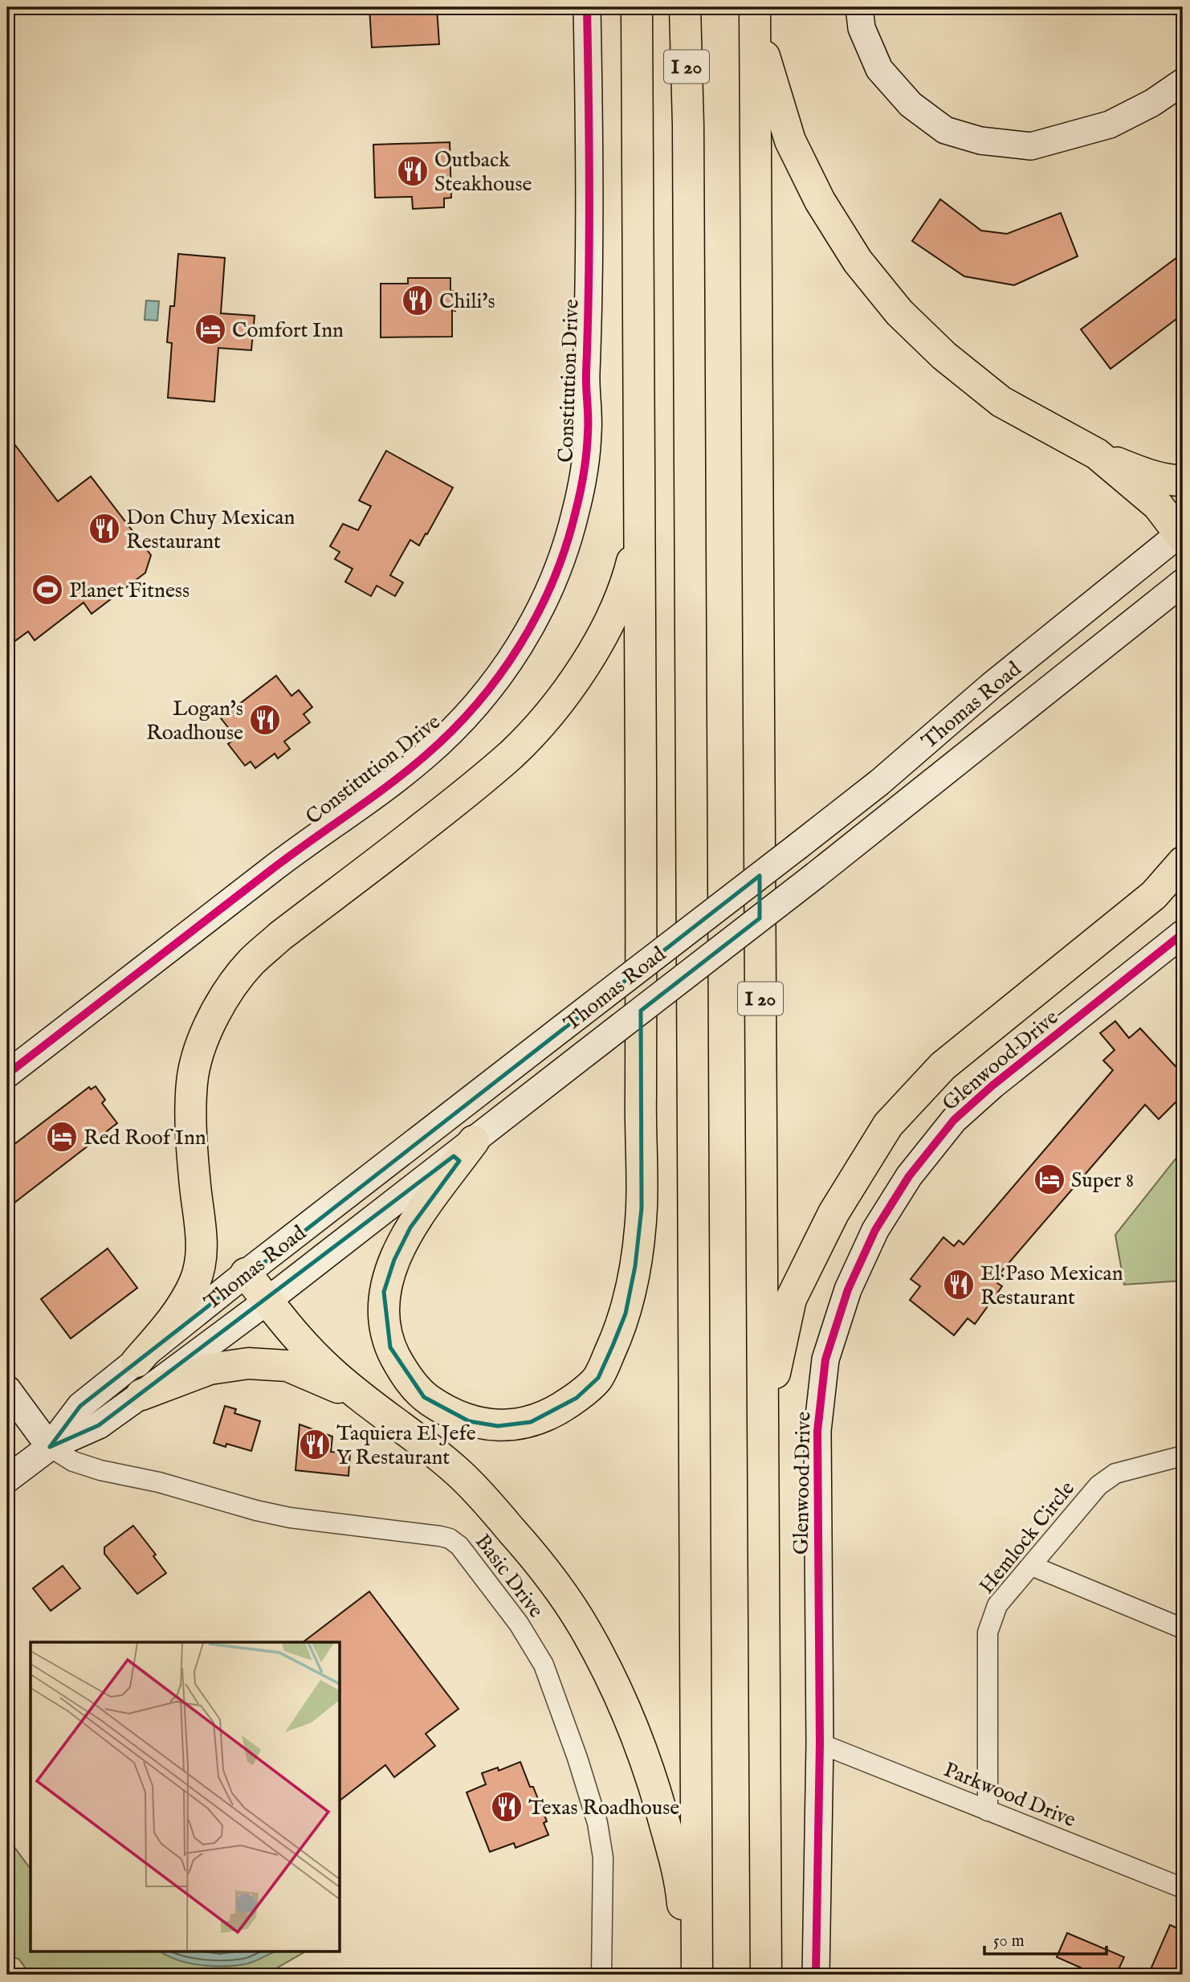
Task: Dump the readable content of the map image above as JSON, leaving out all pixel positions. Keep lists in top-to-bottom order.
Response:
{
  "streets": {
    "highway": ["I 20"],
    "street": [
      "Constitution Drive",
      "Thomas Road",
      "Glenwood Drive",
      "Hemlock Circle",
      "Basic Drive",
      "Parkwood Drive"
    ]
  },
  "crossings": [
    ["Thomas Road", "Basic Drive"],
    ["Glenwood Drive", "Parkwood Drive"],
    ["Hemlock Circle", "Parkwood Drive"]
  ],
  "places": {
    "restaurant": [
      "Outback Steakhouse",
      "Chili's",
      "Don Chuy Mexican Restaurant",
      "Logan's Roadhouse",
      "El Paso Mexican Restaurant",
      "Taquiera El Jefe Y Restaurant",
      "Texas Roadhouse"
    ],
    "hotel": ["Comfort Inn", "Red Roof Inn", "Super 8"],
    "sports": ["Planet Fitness"]
  },
  "scale_bar": "50 m"
}
